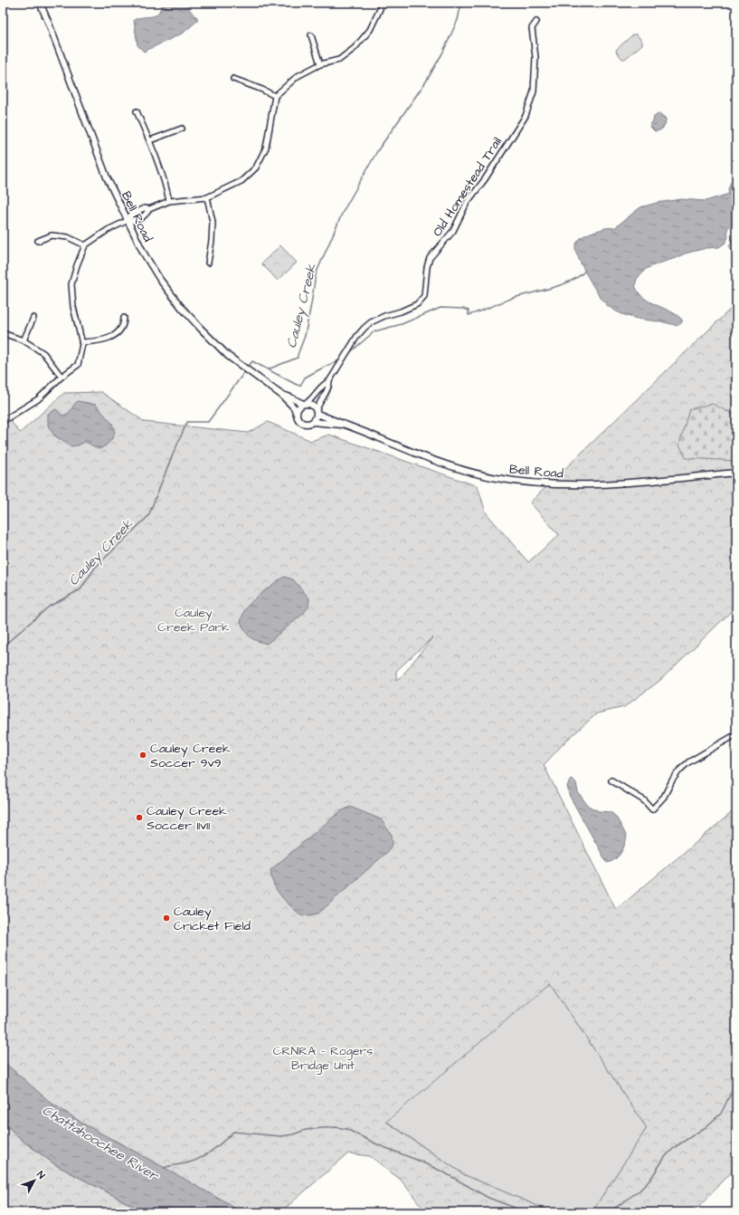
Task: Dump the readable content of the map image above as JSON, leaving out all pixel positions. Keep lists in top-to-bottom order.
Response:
{
  "streets": {
    "street": ["Old Homestead Trail", "Bell Road"]
  },
  "water": ["Cauley Creek", "Chattahoochee River"],
  "parks": ["Cauley Creek Park", "CRNRA - Rogers Bridge Unit"],
  "places": ["Cauley Creek Soccer 9v9", "Cauley Creek Soccer 11v11", "Cauley Cricket Field"],
  "north": "top right"
}
